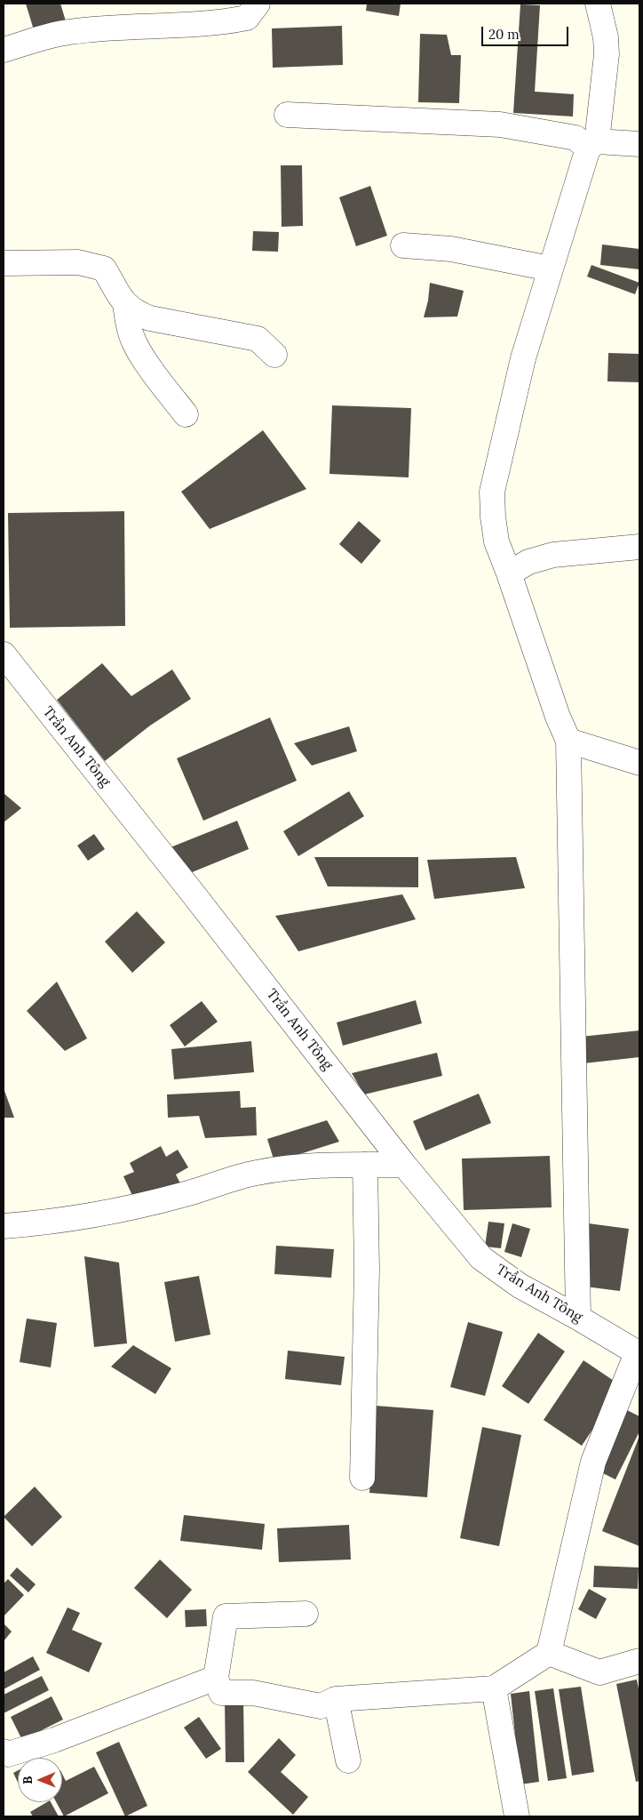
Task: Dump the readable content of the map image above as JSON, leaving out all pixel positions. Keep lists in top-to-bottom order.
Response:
{
  "streets": {
    "street": ["Trần Anh Tông"]
  },
  "scale_bar": "20 m",
  "north": "left"
}
